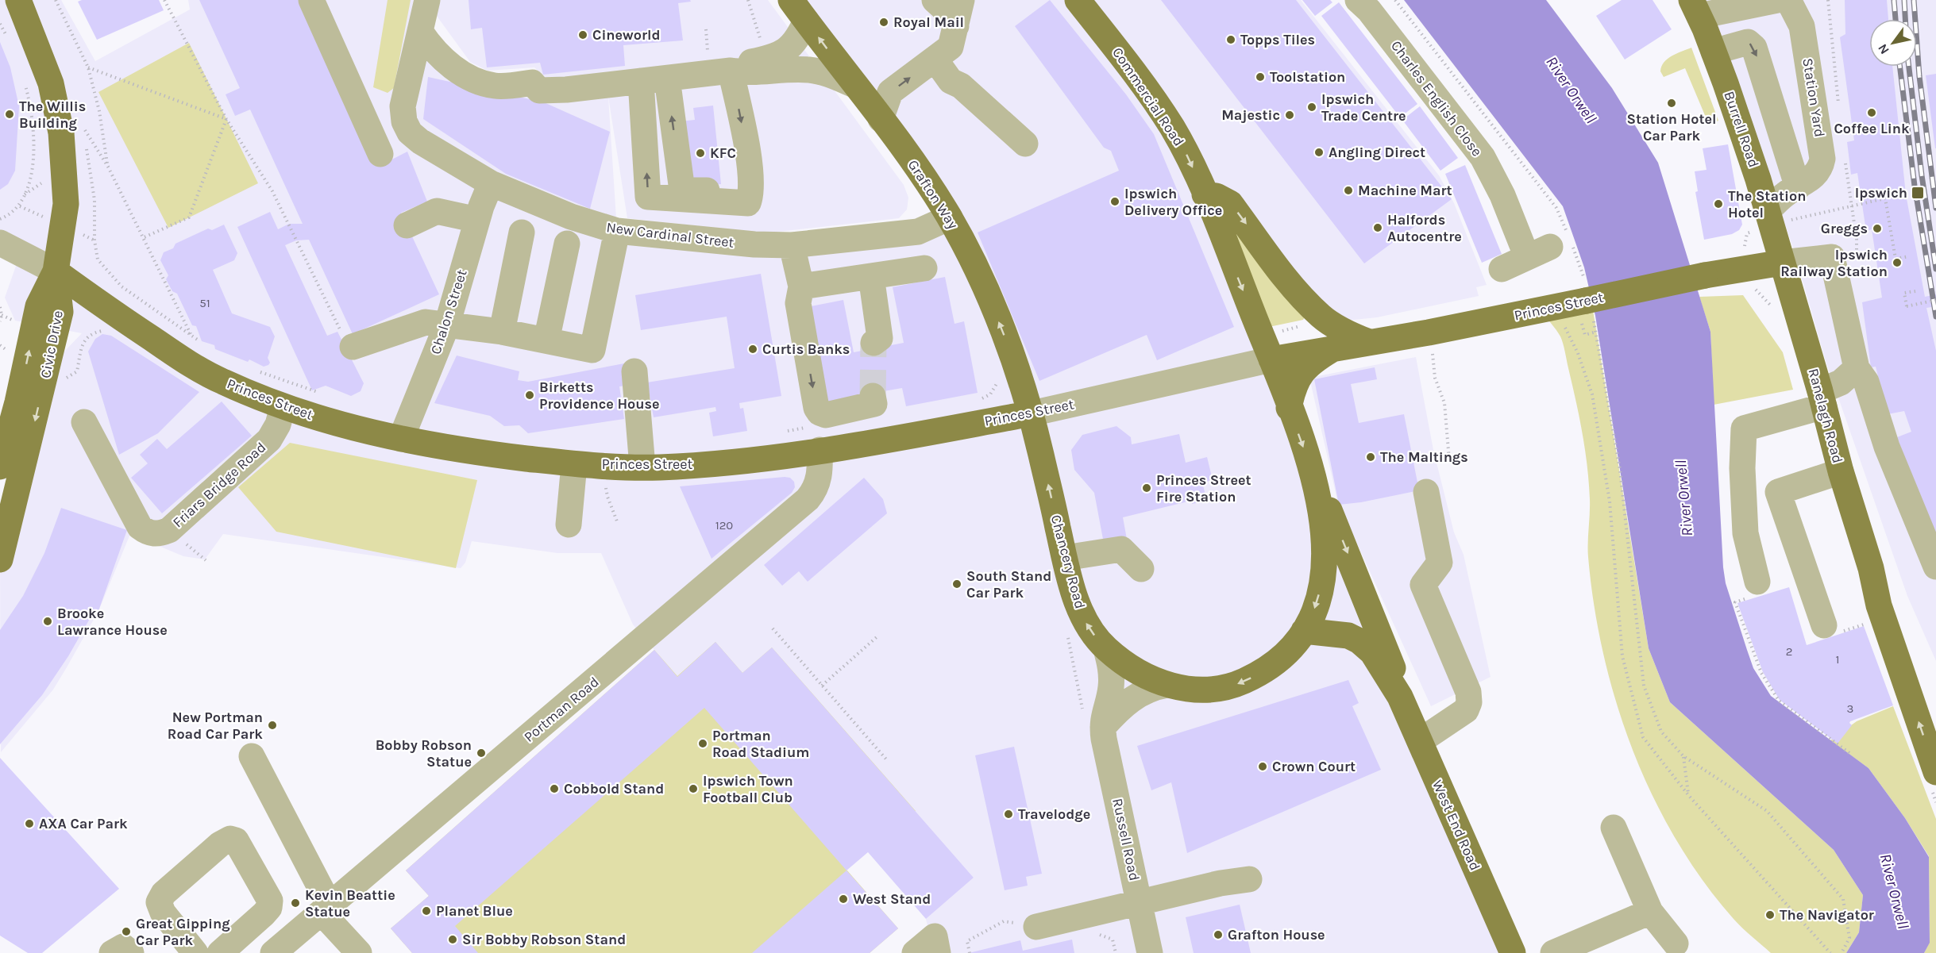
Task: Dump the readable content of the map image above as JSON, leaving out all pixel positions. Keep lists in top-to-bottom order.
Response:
{
  "streets": {
    "main road": [
      "Commercial Road",
      "Burrell Road",
      "Grafton Way",
      "Princes Street",
      "Civic Drive",
      "Ranelagh Road",
      "Chancery Road",
      "West End Road"
    ],
    "street": [
      "Station Yard",
      "Charles English Close",
      "New Cardinal Street",
      "Chalon Street",
      "Friars Bridge Road",
      "Portman Road",
      "Russell Road"
    ]
  },
  "crossings": [
    ["Commercial Road", "Princes Street"],
    ["Commercial Road", "Chancery Road"],
    ["Station Yard", "Burrell Road"],
    ["Burrell Road", "Princes Street"],
    ["Burrell Road", "Ranelagh Road"],
    ["Grafton Way", "New Cardinal Street"],
    ["Grafton Way", "Princes Street"],
    ["Grafton Way", "Chancery Road"],
    ["New Cardinal Street", "Chalon Street"],
    ["Princes Street", "Chalon Street"],
    ["Princes Street", "Civic Drive"],
    ["Princes Street", "Ranelagh Road"],
    ["Princes Street", "Friars Bridge Road"],
    ["Princes Street", "Chancery Road"],
    ["Princes Street", "Portman Road"],
    ["Chancery Road", "West End Road"],
    ["Chancery Road", "Russell Road"]
  ],
  "one_way": ["Grafton Way", "West End Road"],
  "water": ["River Orwell"],
  "places": {
    "other": [
      "Royal Mail",
      "Cineworld",
      "Topps Tiles",
      "Toolstation",
      "Station Hotel Car Park",
      "Ipswich Trade Centre",
      "Coffee Link",
      "The Willis Building",
      "Majestic",
      "Angling Direct",
      "KFC",
      "Machine Mart",
      "Ipswich Delivery Office",
      "The Station Hotel",
      "Halfords Autocentre",
      "Greggs",
      "Ipswich Railway Station",
      "Curtis Banks",
      "Birketts Providence House",
      "The Maltings",
      "Princes Street Fire Station",
      "South Stand Car Park",
      "Brooke Lawrance House",
      "New Portman Road Car Park",
      "Portman Road Stadium",
      "Bobby Robson Statue",
      "Crown Court",
      "Cobbold Stand",
      "Ipswich Town Football Club",
      "Travelodge",
      "AXA Car Park",
      "West Stand",
      "Kevin Beattie Statue",
      "Planet Blue",
      "The Navigator",
      "Great Gipping Car Park",
      "Grafton House",
      "Sir Bobby Robson Stand"
    ],
    "transit": ["Ipswich"]
  },
  "house_numbers": [
    "51",
    "120",
    "2",
    "1",
    "3"
  ],
  "north": "bottom left"
}
